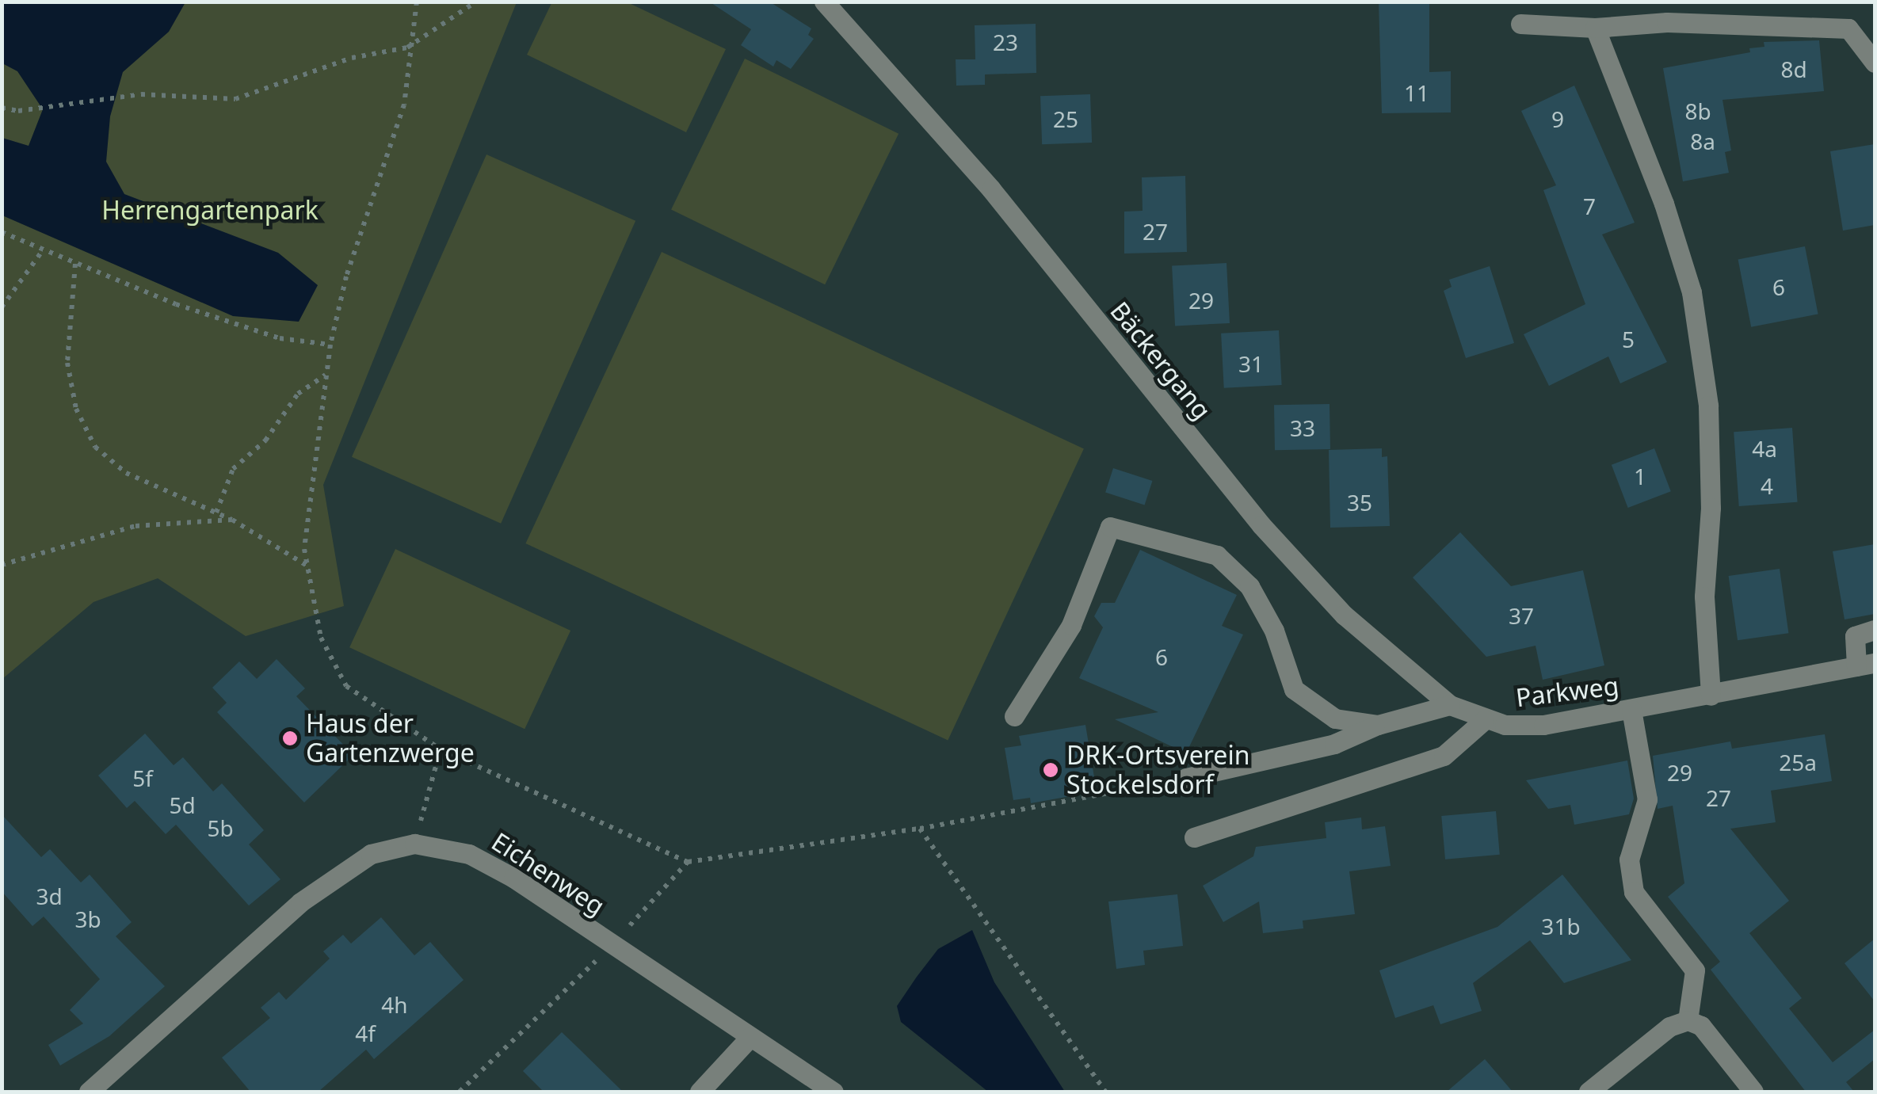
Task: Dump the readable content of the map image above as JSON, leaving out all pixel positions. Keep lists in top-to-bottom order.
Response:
{
  "streets": {
    "street": ["Bäckergang", "Parkweg", "Eichenweg"]
  },
  "crossings": [
    ["Bäckergang", "Parkweg"]
  ],
  "parks": ["Herrengartenpark"],
  "places": ["Haus der Gartenzwerge", "DRK-Ortsverein Stockelsdorf"],
  "house_numbers": [
    "23",
    "8d",
    "11",
    "8b",
    "25",
    "9",
    "8a",
    "7",
    "27",
    "6",
    "29",
    "5",
    "31",
    "33",
    "4a",
    "1",
    "4",
    "35",
    "37",
    "6",
    "25a",
    "29",
    "5f",
    "27",
    "5d",
    "5b",
    "3d",
    "3b",
    "31b",
    "4h",
    "4f"
  ]
}
